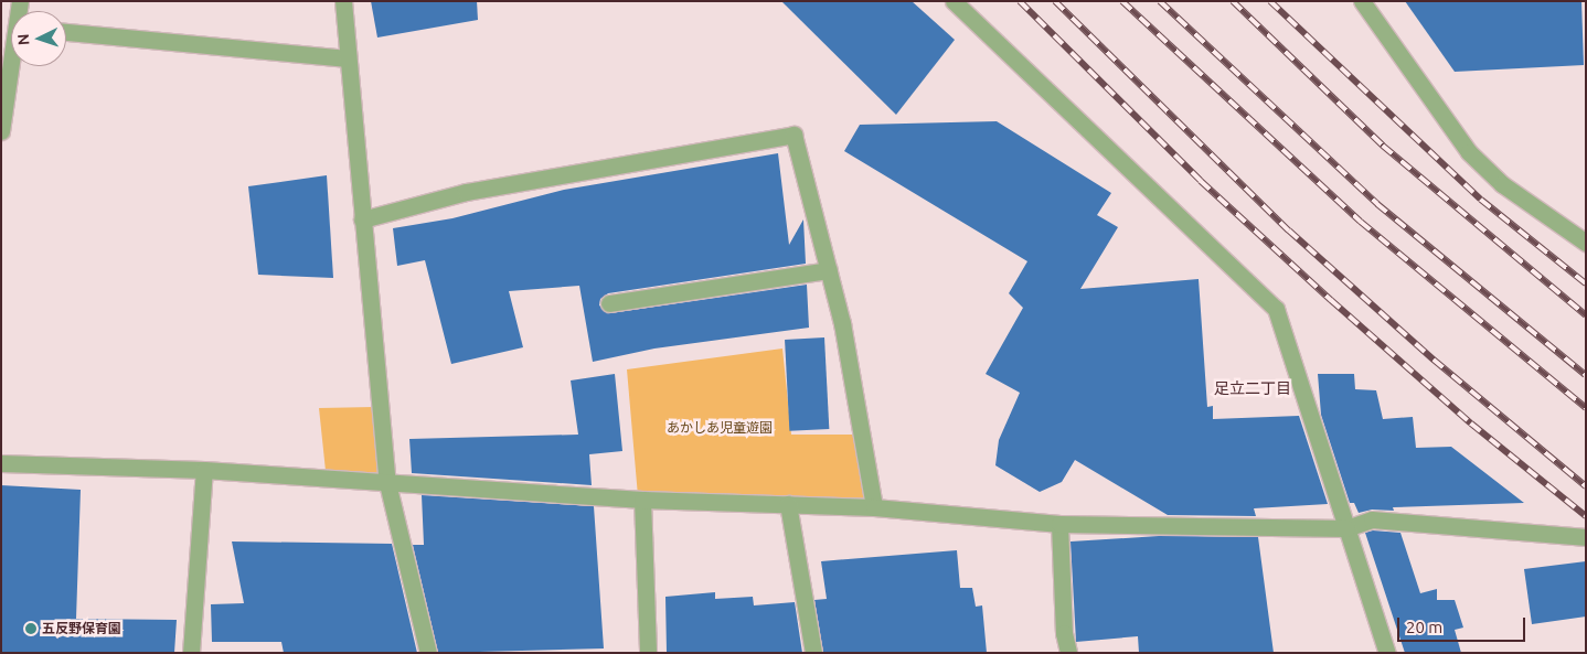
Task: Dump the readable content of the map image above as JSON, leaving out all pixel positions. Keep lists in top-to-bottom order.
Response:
{
  "districts": ["足立二丁目"],
  "parks": ["あかしあ児童遊園"],
  "places": ["五反野保育園"],
  "scale_bar": "20 m",
  "north": "left"
}
